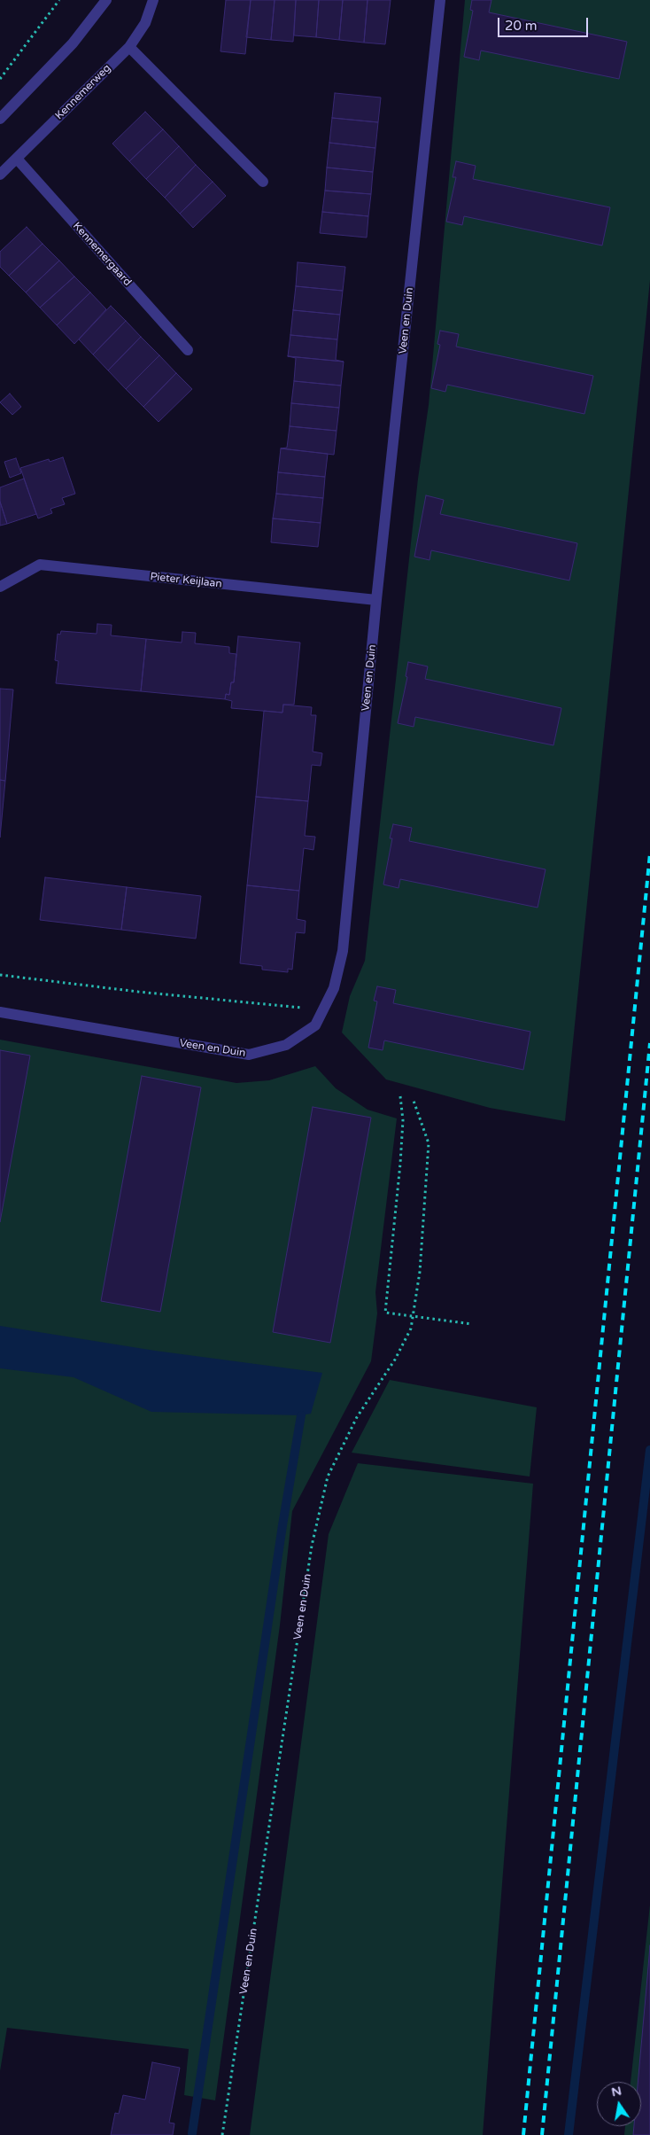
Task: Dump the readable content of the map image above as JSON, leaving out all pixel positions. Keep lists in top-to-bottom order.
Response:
{
  "streets": {
    "street": [
      "Kennemerweg",
      "Kennemergaard",
      "Veen en Duin",
      "Pieter Keijlaan"
    ]
  },
  "crossings": [
    ["Kennemerweg", "Kennemergaard"],
    ["Veen en Duin", "Pieter Keijlaan"]
  ],
  "scale_bar": "20 m",
  "north": "top"
}
